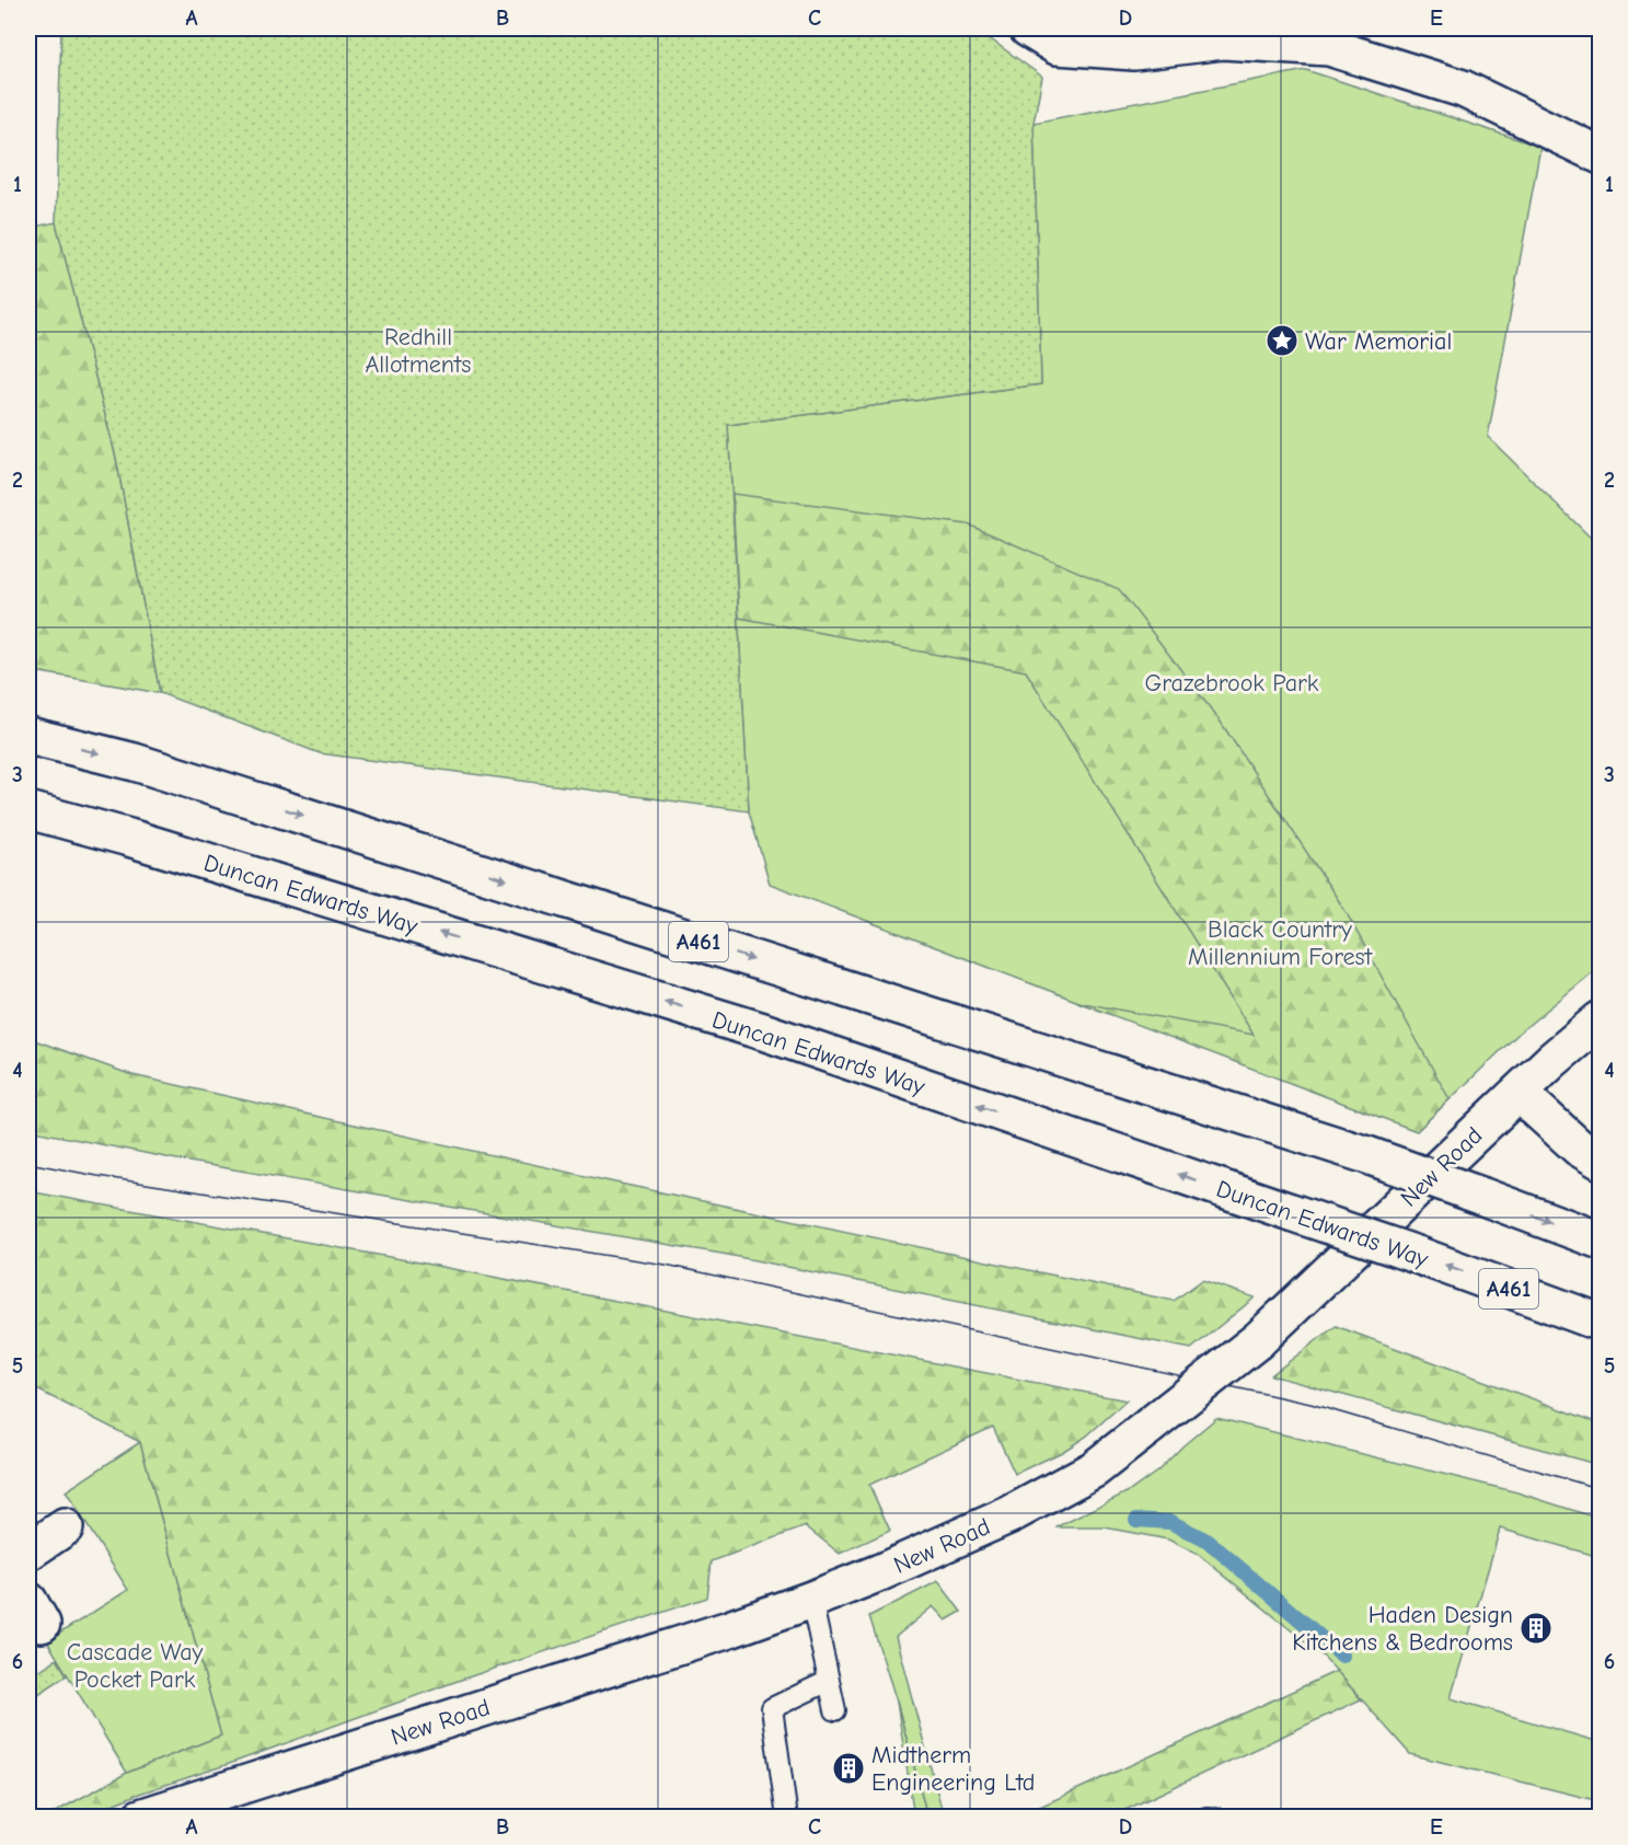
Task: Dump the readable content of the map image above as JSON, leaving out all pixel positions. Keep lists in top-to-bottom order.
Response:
{
  "streets": {
    "main road": ["Duncan Edwards Way", "A461", "New Road"]
  },
  "parks": [
    "Redhill Allotments",
    "Grazebrook Park",
    "Black Country Millennium Forest",
    "Cascade Way Pocket Park"
  ],
  "places": {
    "place": ["War Memorial"],
    "building": ["Haden Design Kitchens & Bedrooms", "Midtherm Engineering Ltd"]
  },
  "grid": {
    "columns": [
      "A",
      "B",
      "C",
      "D",
      "E"
    ],
    "rows": [
      "1",
      "2",
      "3",
      "4",
      "5",
      "6"
    ]
  }
}
